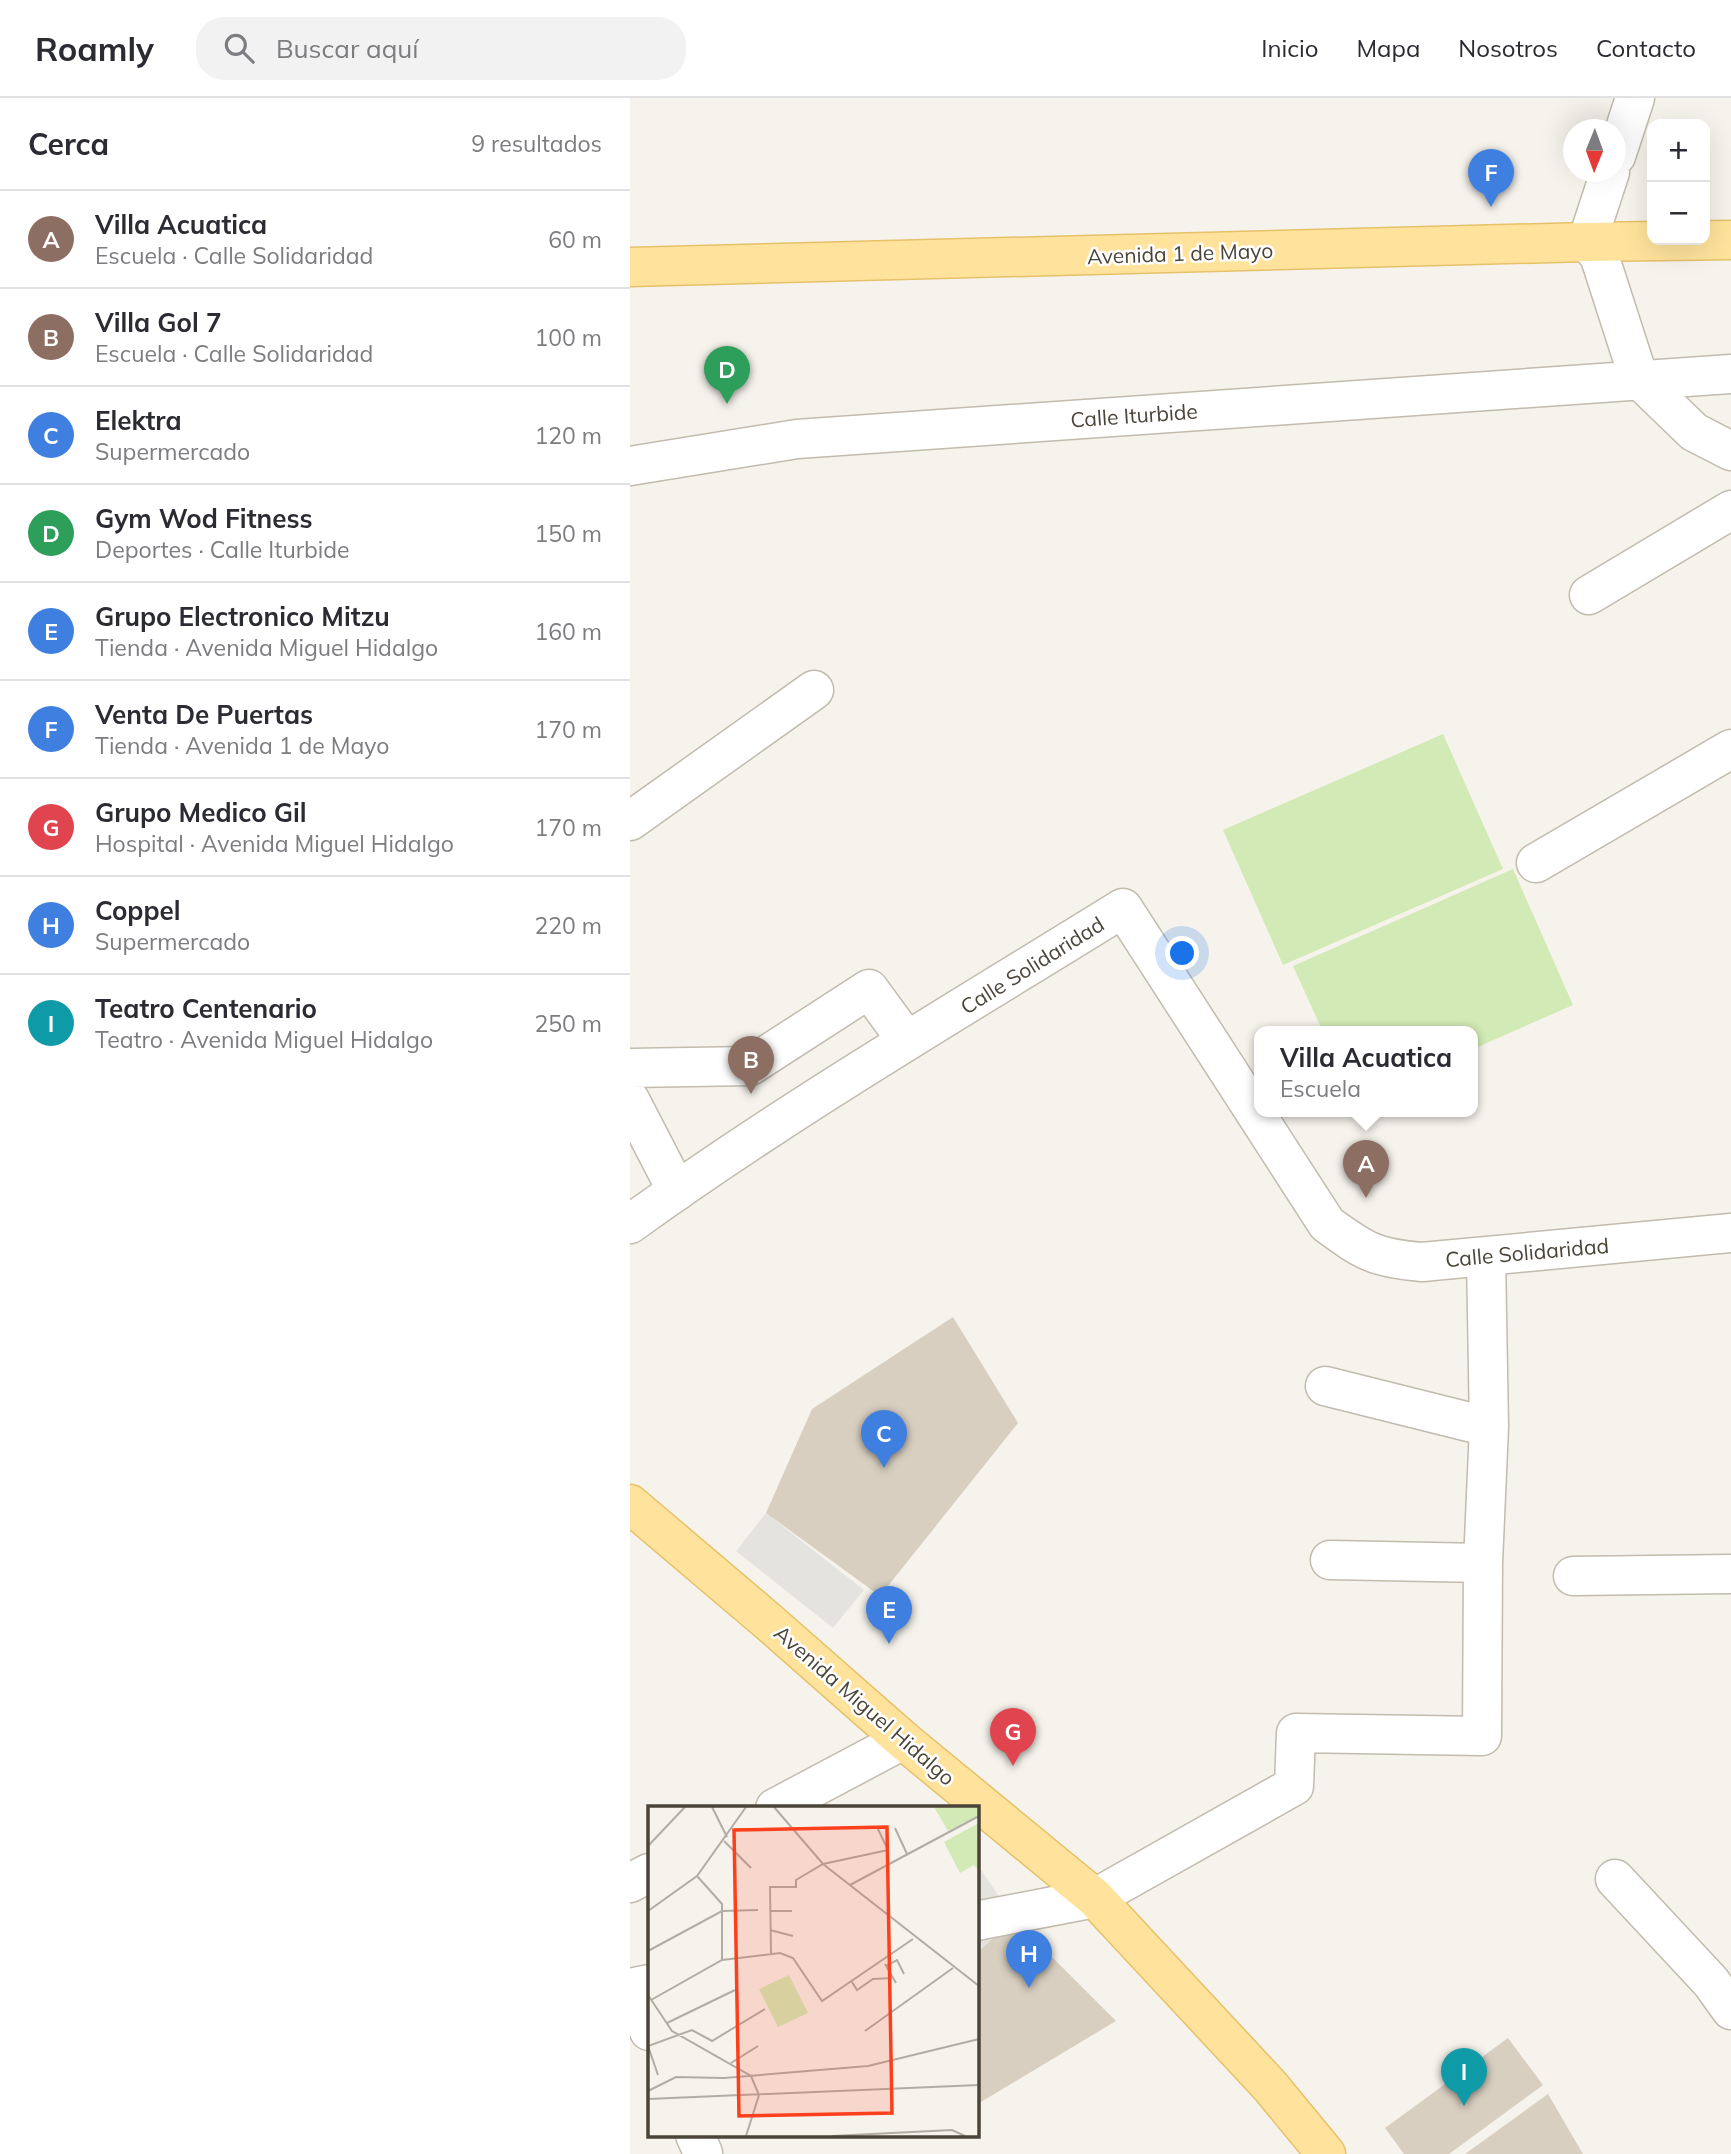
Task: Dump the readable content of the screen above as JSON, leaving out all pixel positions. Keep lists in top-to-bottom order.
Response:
{
  "streets": {
    "main road": ["Avenida 1 de Mayo", "Avenida Miguel Hidalgo"],
    "street": ["Calle Iturbide", "Calle Solidaridad"]
  },
  "north": "bottom",
  "page": {
    "header": "Roamly",
    "search": "Buscar aquí",
    "nav": [
      "Inicio",
      "Mapa",
      "Nosotros",
      "Contacto"
    ],
    "heading": ["Cerca", "9 resultados"],
    "map_buttons": ["+", "−"],
    "pins": [
      "F",
      "D",
      "B",
      "A",
      "C",
      "E",
      "G",
      "H",
      "I"
    ],
    "list": [
      {
        "mark": "A",
        "name": "Villa Acuatica",
        "note": "Escuela · Calle Solidaridad",
        "value": "60 m"
      },
      {
        "mark": "B",
        "name": "Villa Gol 7",
        "note": "Escuela · Calle Solidaridad",
        "value": "100 m"
      },
      {
        "mark": "C",
        "name": "Elektra",
        "note": "Supermercado",
        "value": "120 m"
      },
      {
        "mark": "D",
        "name": "Gym Wod Fitness",
        "note": "Deportes · Calle Iturbide",
        "value": "150 m"
      },
      {
        "mark": "E",
        "name": "Grupo Electronico Mitzu",
        "note": "Tienda · Avenida Miguel Hidalgo",
        "value": "160 m"
      },
      {
        "mark": "F",
        "name": "Venta De Puertas",
        "note": "Tienda · Avenida 1 de Mayo",
        "value": "170 m"
      },
      {
        "mark": "G",
        "name": "Grupo Medico Gil",
        "note": "Hospital · Avenida Miguel Hidalgo",
        "value": "170 m"
      },
      {
        "mark": "H",
        "name": "Coppel",
        "note": "Supermercado",
        "value": "220 m"
      },
      {
        "mark": "I",
        "name": "Teatro Centenario",
        "note": "Teatro · Avenida Miguel Hidalgo",
        "value": "250 m"
      }
    ],
    "popup": ["Villa Acuatica", "Escuela"]
  }
}
